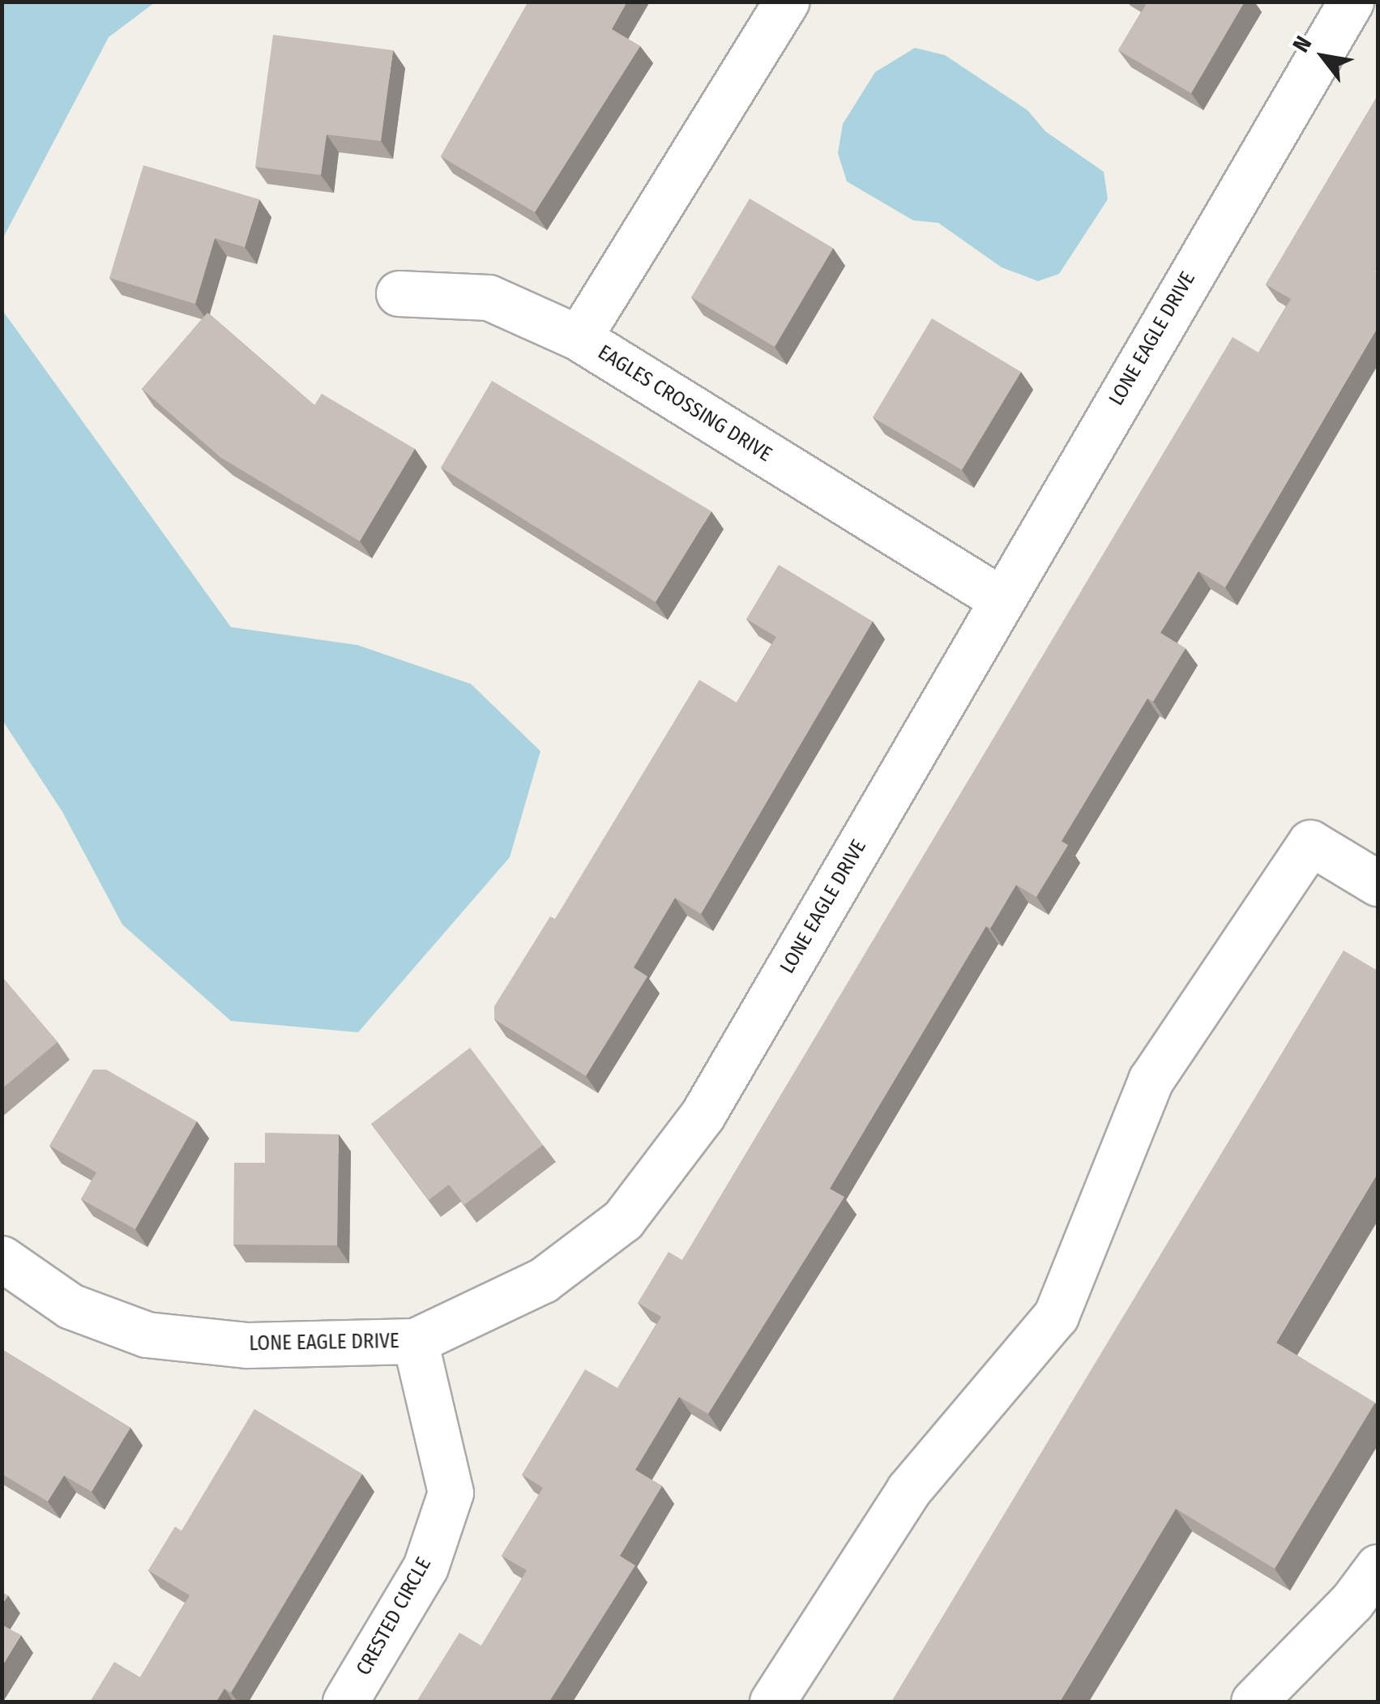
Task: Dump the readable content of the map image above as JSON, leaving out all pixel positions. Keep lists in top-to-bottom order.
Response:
{
  "streets": {
    "street": ["LONE EAGLE DRIVE", "EAGLES CROSSING DRIVE", "CRESTED CIRCLE"]
  },
  "crossings": [
    ["LONE EAGLE DRIVE", "EAGLES CROSSING DRIVE"],
    ["LONE EAGLE DRIVE", "CRESTED CIRCLE"]
  ],
  "north": "top left"
}
